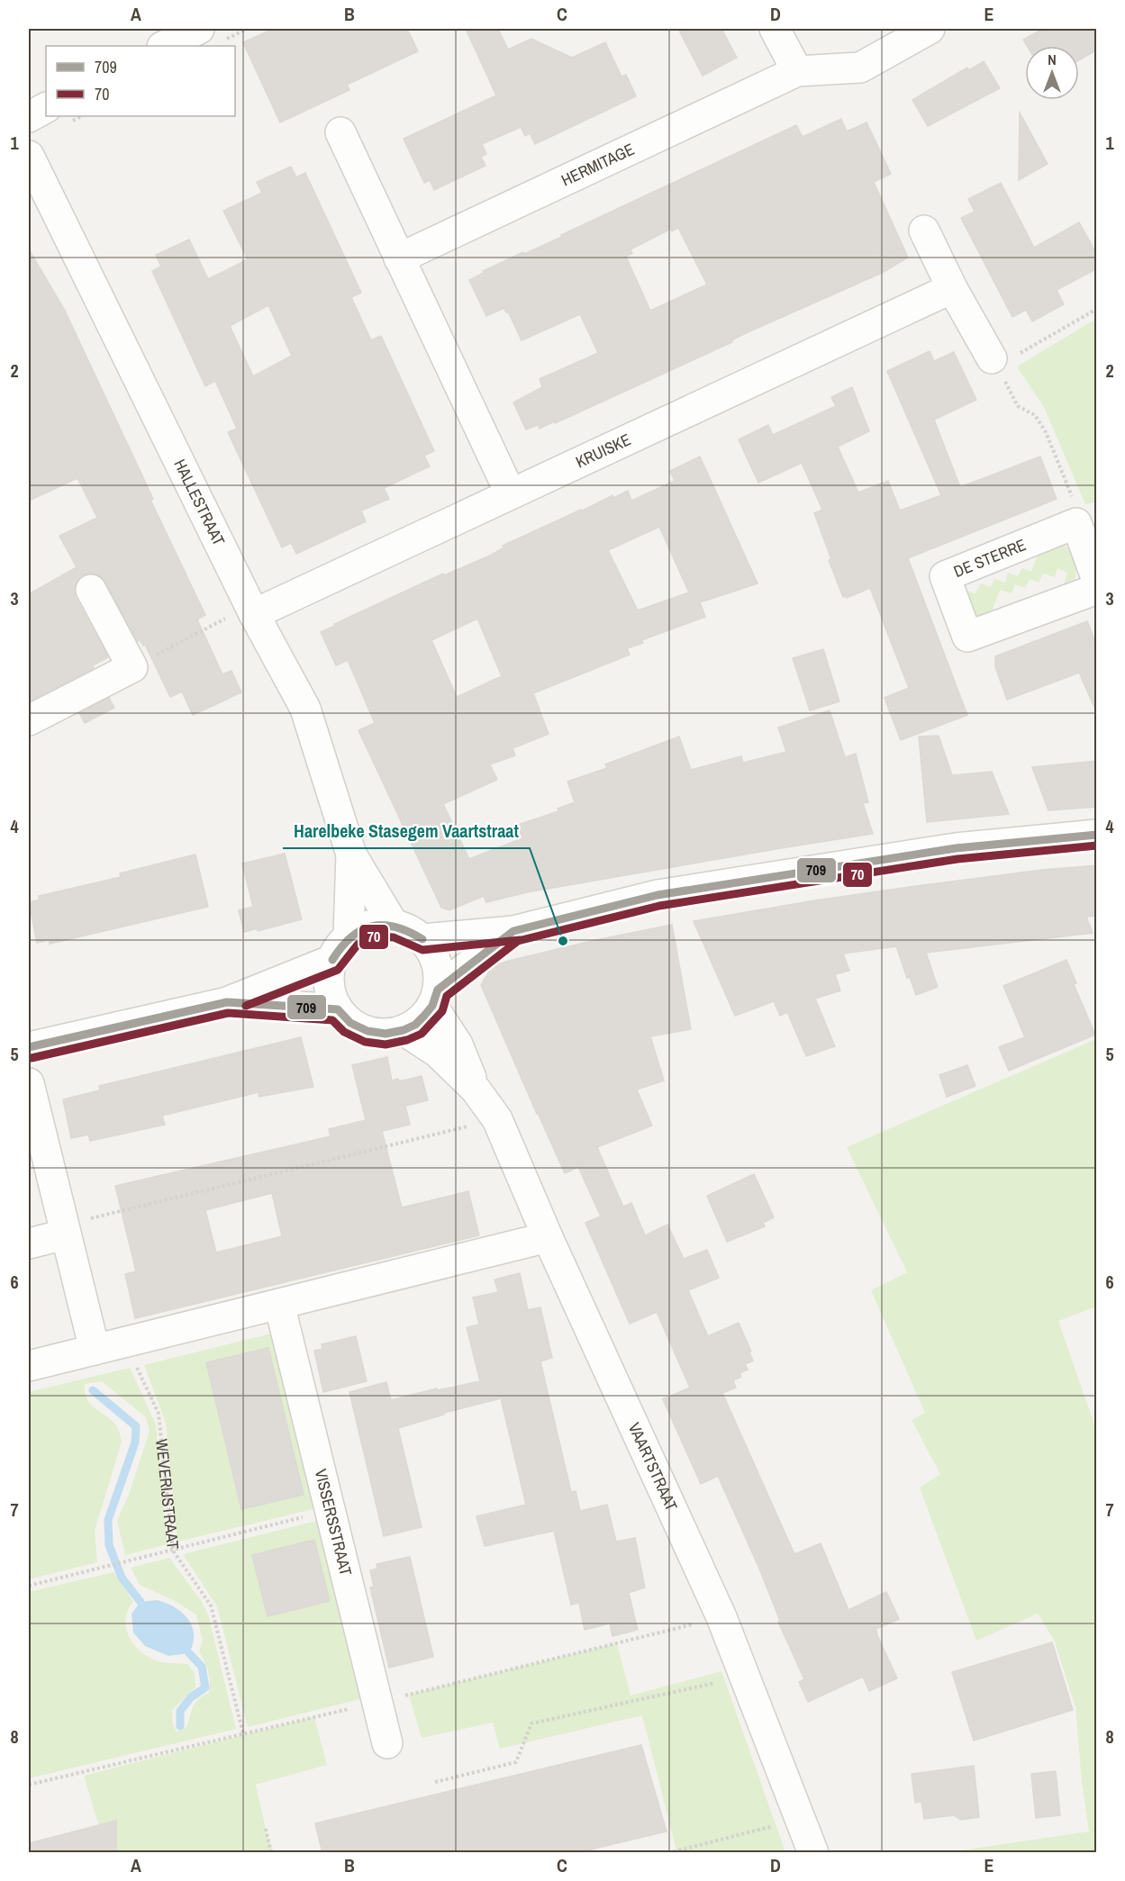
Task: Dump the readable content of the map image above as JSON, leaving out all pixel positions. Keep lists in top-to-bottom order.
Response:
{
  "streets": {
    "street": [
      "HERMITAGE",
      "KRUISKE",
      "HALLESTRAAT",
      "DE STERRE",
      "VAARTSTRAAT",
      "VISSERSSTRAAT"
    ],
    "path": ["WEVERIJSTRAAT"]
  },
  "crossings": [
    ["KRUISKE", "HALLESTRAAT"],
    ["HALLESTRAAT", "VAARTSTRAAT"]
  ],
  "places": ["Harelbeke Stasegem Vaartstraat"],
  "lines": ["transit line 709", "transit line 70"],
  "legend": ["709", "70"],
  "north": "top",
  "grid": {
    "columns": [
      "A",
      "B",
      "C",
      "D",
      "E"
    ],
    "rows": [
      "1",
      "2",
      "3",
      "4",
      "5",
      "6",
      "7",
      "8"
    ]
  }
}
